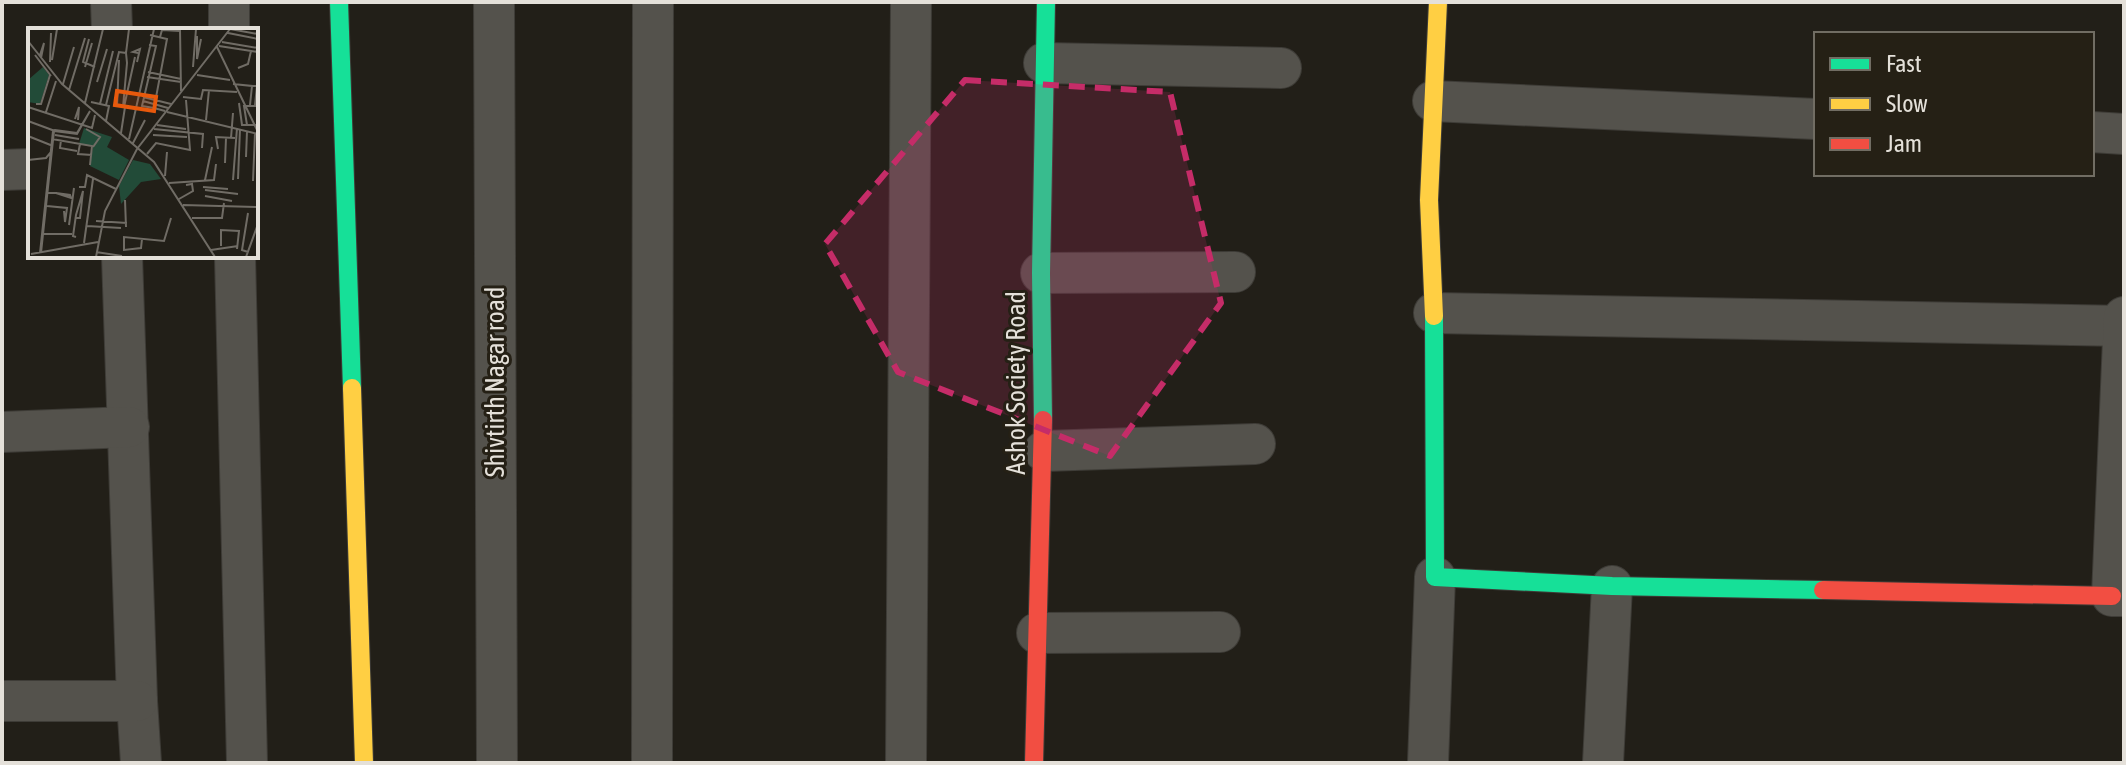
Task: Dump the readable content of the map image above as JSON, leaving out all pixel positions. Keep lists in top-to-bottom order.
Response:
{
  "streets": {
    "street": ["Shivtirth Nagar road", "Ashok Society Road"]
  },
  "legend": ["Fast", "Slow", "Jam"]
}
